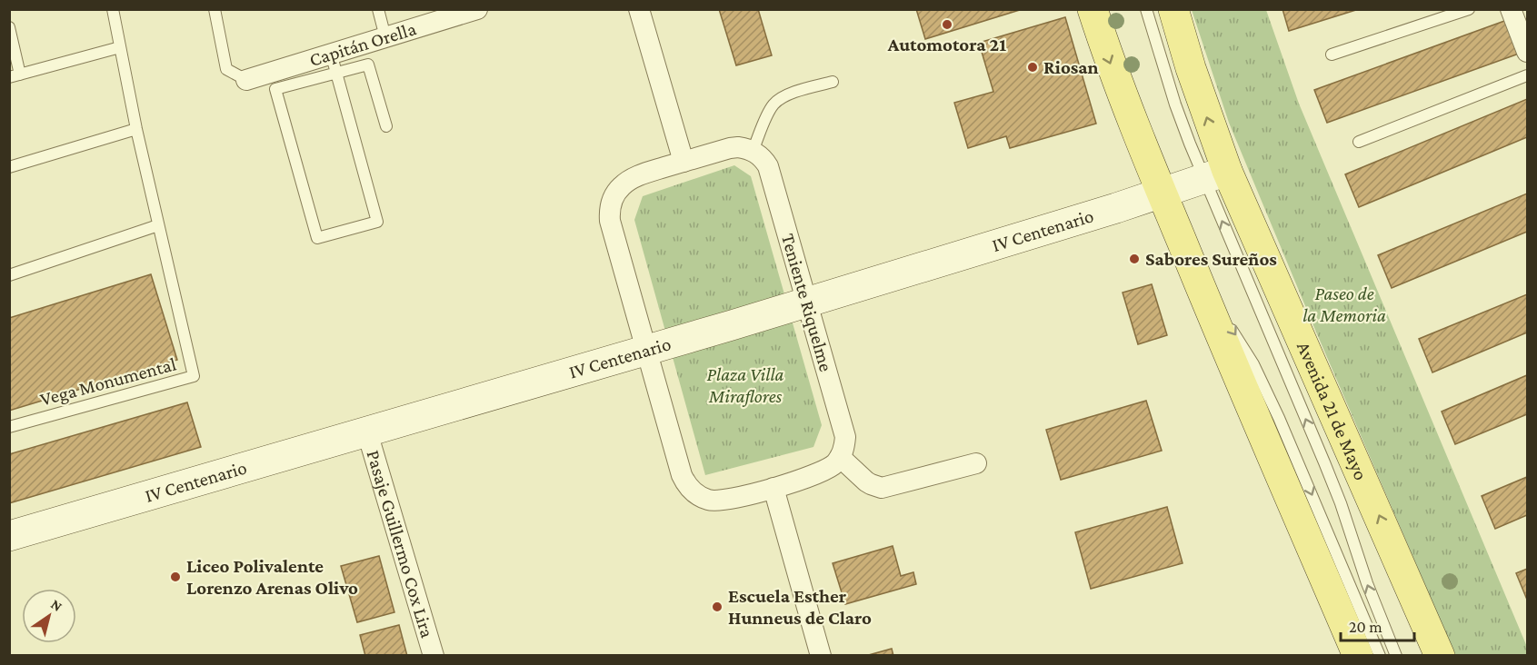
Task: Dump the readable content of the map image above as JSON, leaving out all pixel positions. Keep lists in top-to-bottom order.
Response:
{
  "streets": {
    "main road": ["Avenida 21 de Mayo"],
    "street": [
      "Capitán Orella",
      "IV Centenario",
      "Teniente Riquelme",
      "Pasaje Guillermo Cox Lira"
    ],
    "lane": ["Vega Monumental"]
  },
  "crossings": [
    ["IV Centenario", "Teniente Riquelme"],
    ["IV Centenario", "Avenida 21 de Mayo"],
    ["IV Centenario", "Pasaje Guillermo Cox Lira"]
  ],
  "parks": ["Paseo de la Memoria", "Plaza Villa Miraflores"],
  "places": [
    "Automotora 21",
    "Riosan",
    "Sabores Sureños",
    "Liceo Polivalente Lorenzo Arenas Olivo",
    "Escuela Esther Hunneus de Claro"
  ],
  "scale_bar": "20 m",
  "north": "top right"
}
